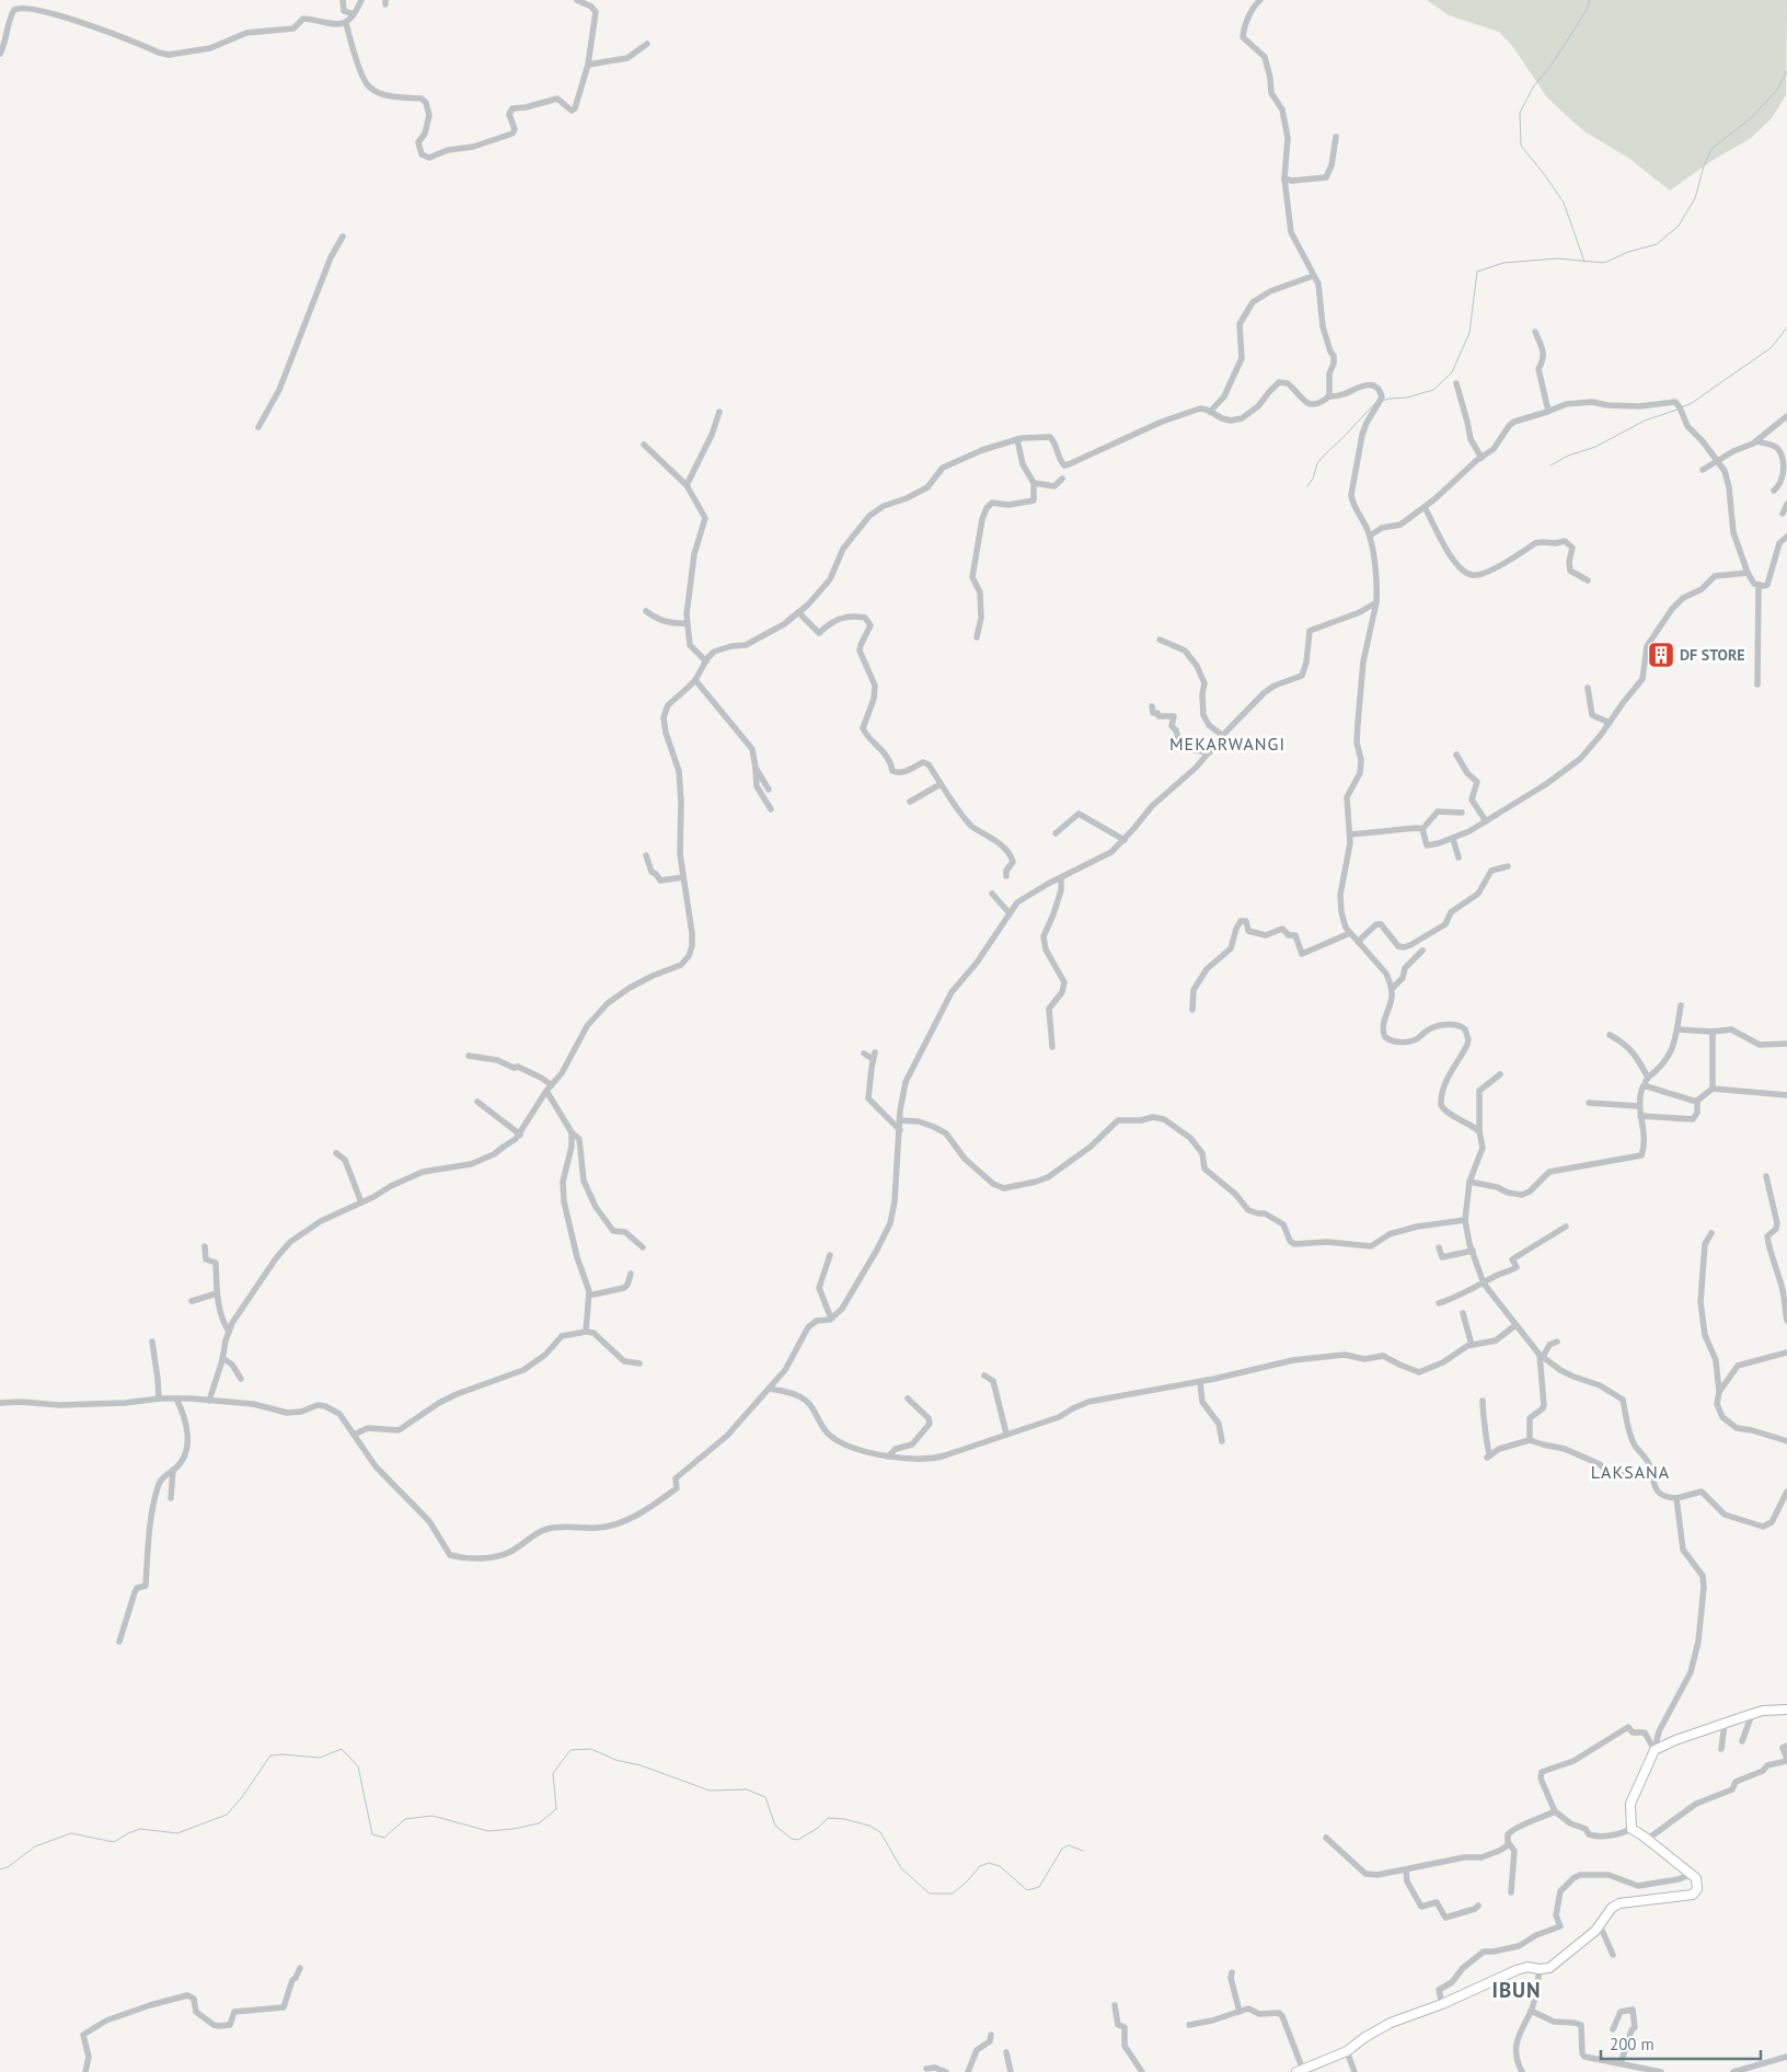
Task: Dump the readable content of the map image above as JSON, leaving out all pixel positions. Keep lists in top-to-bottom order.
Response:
{
  "districts": ["MEKARWANGI", "LAKSANA", "IBUN"],
  "places": {
    "building": ["DF STORE"]
  },
  "scale_bar": "200 m"
}
